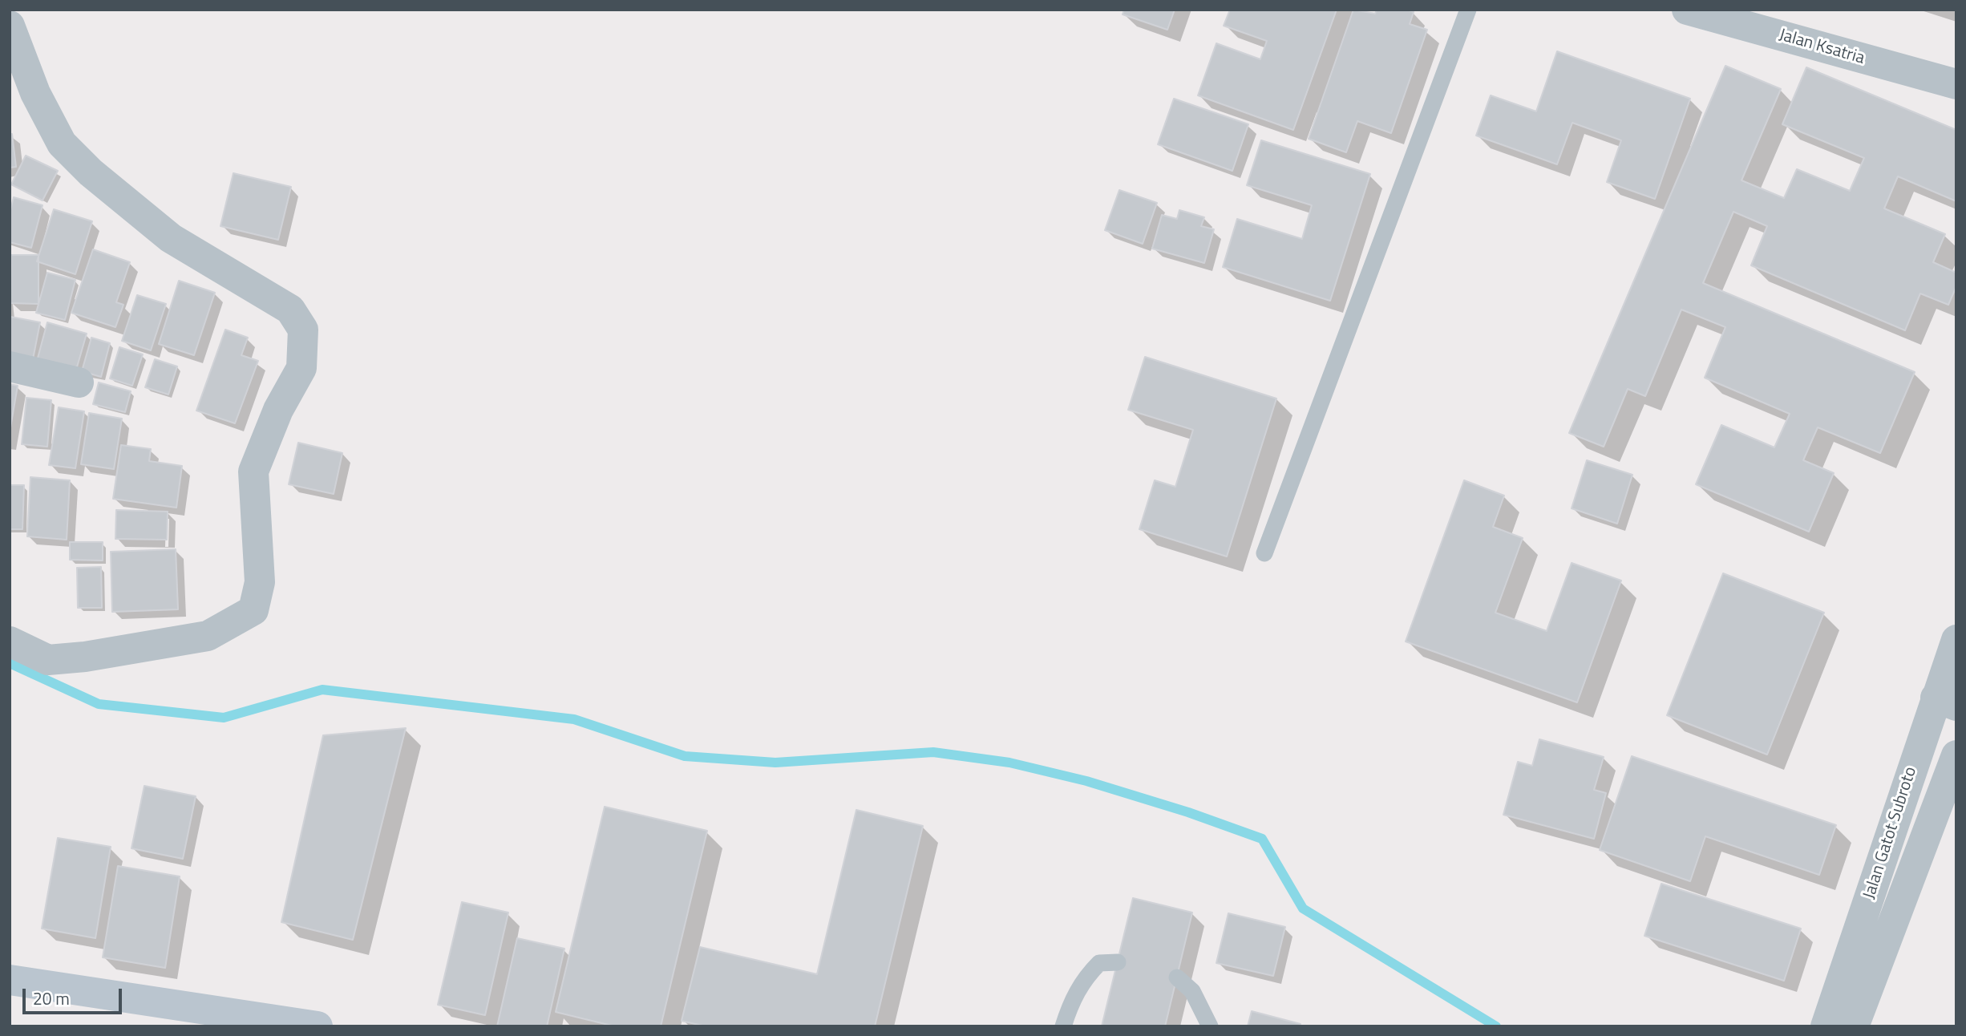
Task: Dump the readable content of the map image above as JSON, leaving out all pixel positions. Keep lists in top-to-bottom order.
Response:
{
  "streets": {
    "street": ["Jalan Ksatria", "Jalan Gatot Subroto"]
  },
  "scale_bar": "20 m"
}
